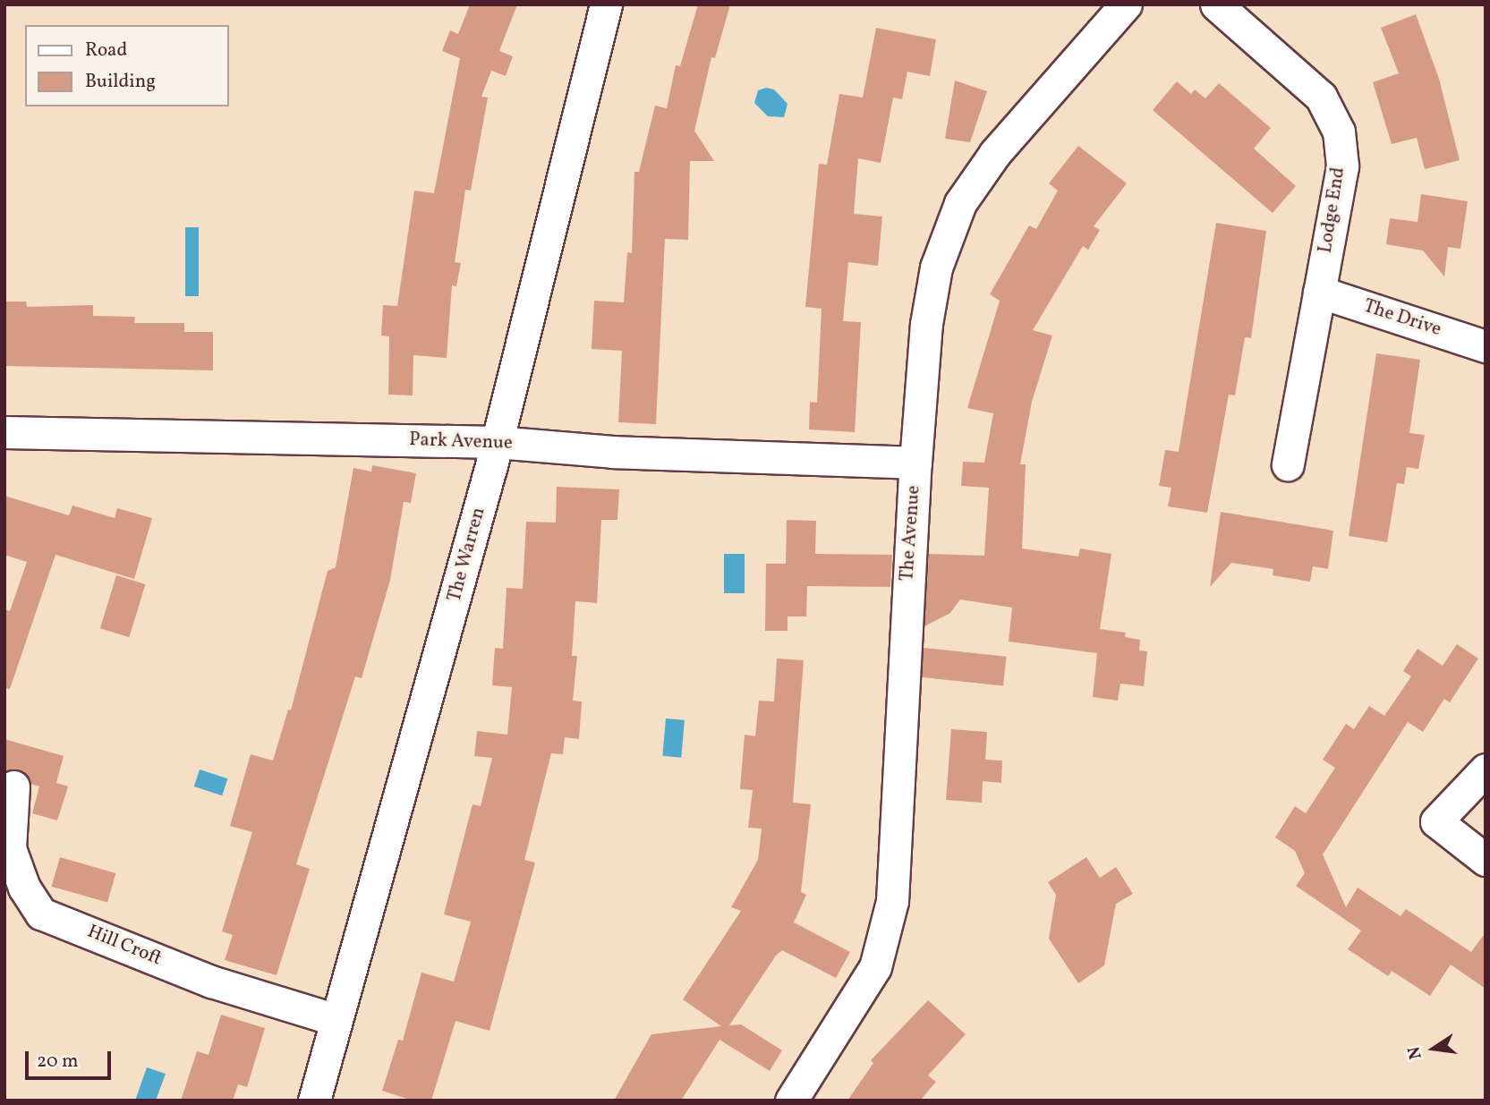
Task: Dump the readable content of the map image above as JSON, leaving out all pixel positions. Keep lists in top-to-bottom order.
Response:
{
  "streets": {
    "street": [
      "Lodge End",
      "The Drive",
      "Park Avenue",
      "The Avenue",
      "The Warren",
      "Hill Croft"
    ]
  },
  "crossings": [
    ["Lodge End", "The Drive"],
    ["Park Avenue", "The Avenue"],
    ["Park Avenue", "The Warren"],
    ["The Warren", "Hill Croft"]
  ],
  "legend": ["Road", "Building"],
  "scale_bar": "20 m",
  "north": "left"
}
